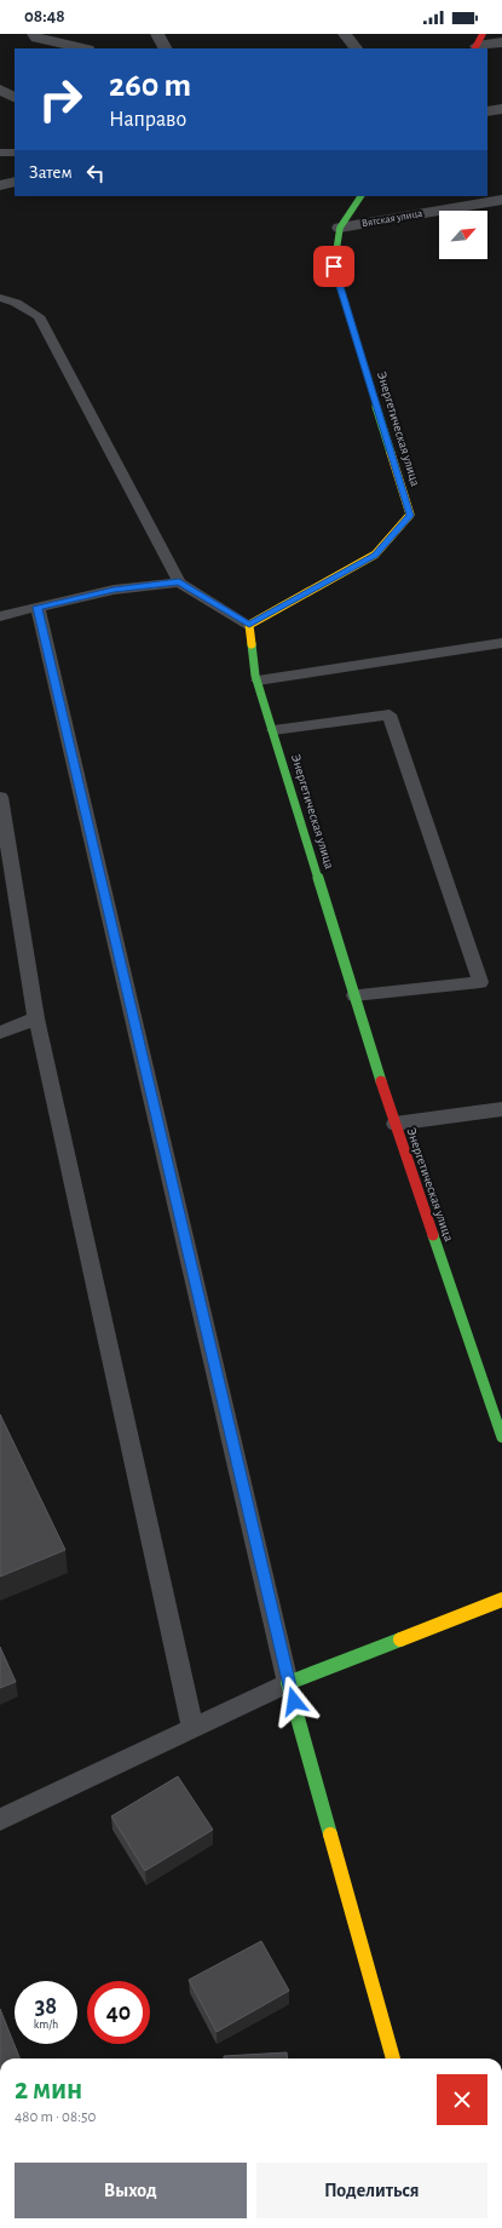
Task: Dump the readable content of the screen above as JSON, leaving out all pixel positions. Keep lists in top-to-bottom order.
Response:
{
  "streets": {
    "street": ["Вятская улица", "Энергетическая улица"]
  },
  "crossings": [
    ["Вятская улица", "Энергетическая улица"]
  ],
  "north": "top right",
  "page": {
    "status": "08:48",
    "turn": ["260 m", "Направо"],
    "then": "Затем",
    "speed": "38 km/h",
    "limit": "40",
    "heading": ["2 мин", "480 m · 08:50"],
    "buttons": ["Выход", "Поделиться"]
  }
}
